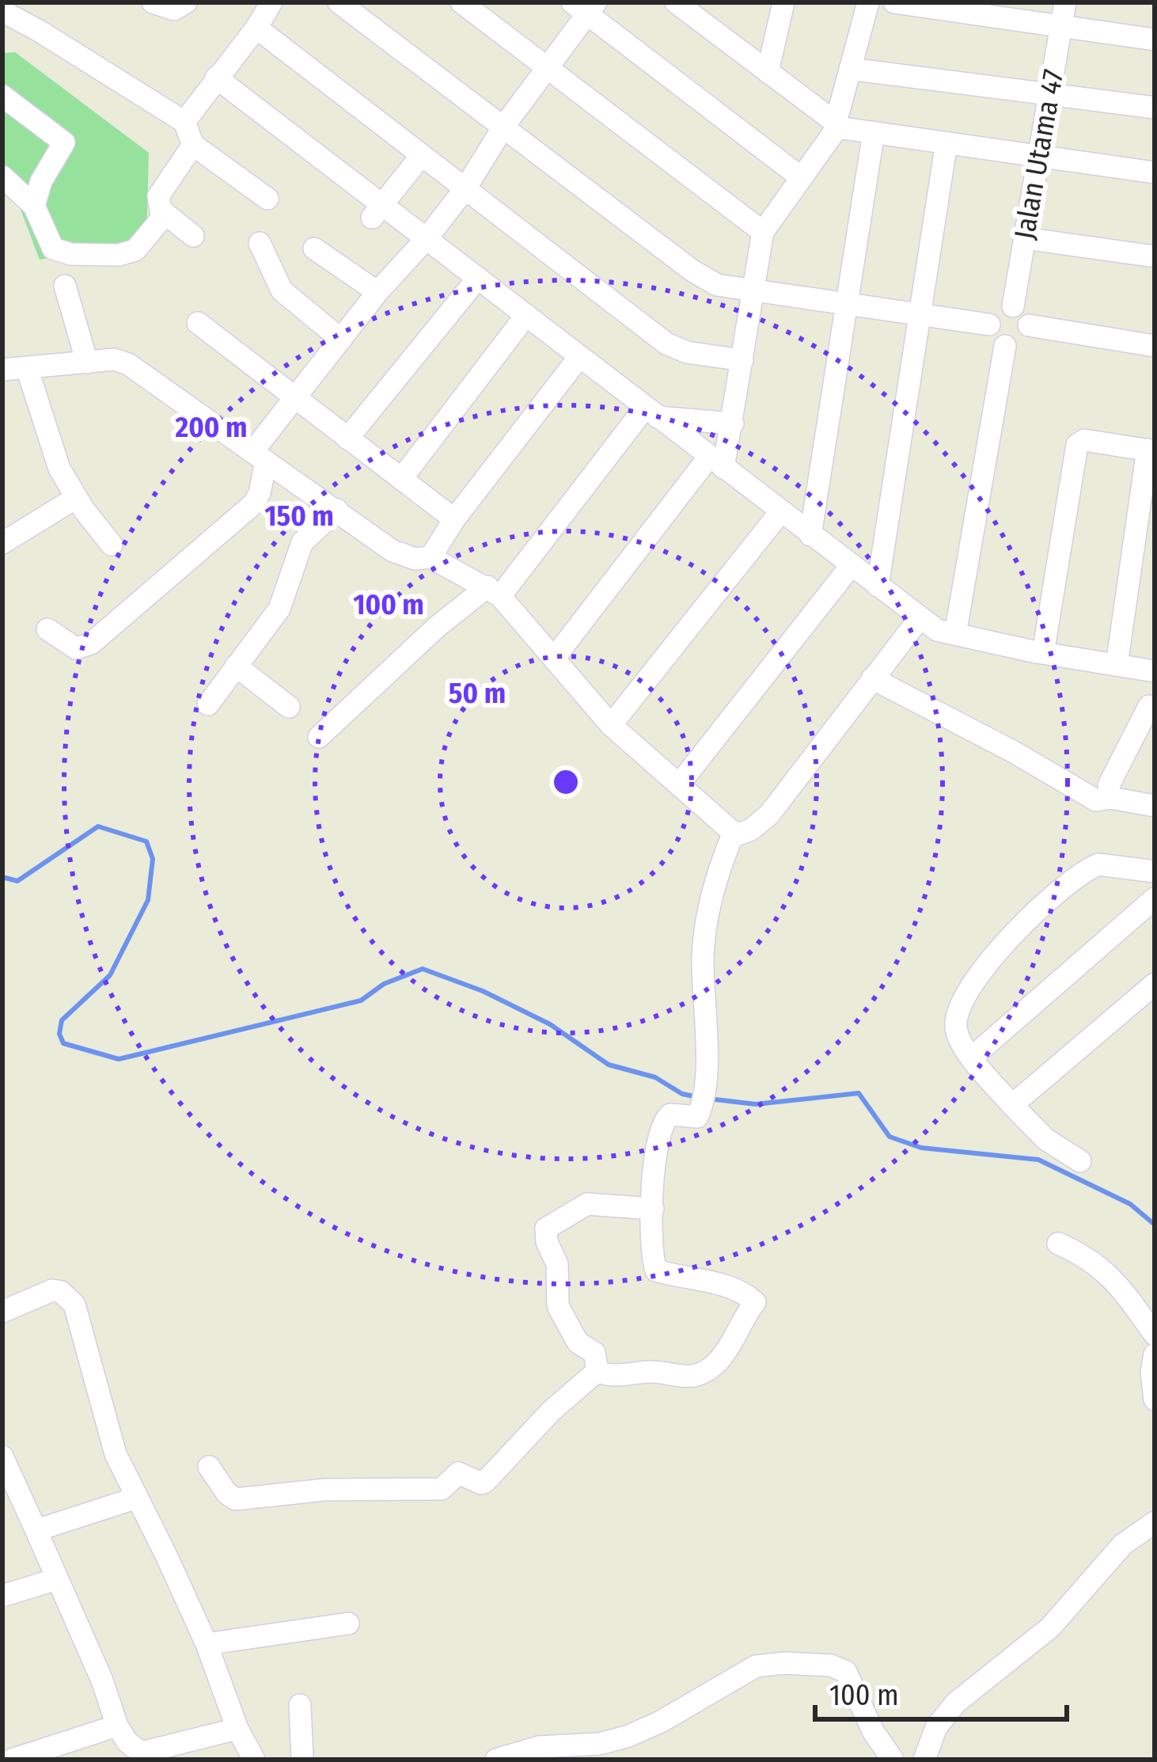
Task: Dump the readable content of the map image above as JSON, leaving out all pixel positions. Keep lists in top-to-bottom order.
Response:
{
  "streets": {
    "street": ["Jalan Utama 47"]
  },
  "scale_bar": "100 m",
  "rings": [
    "200 m",
    "150 m",
    "100 m",
    "50 m"
  ]
}
